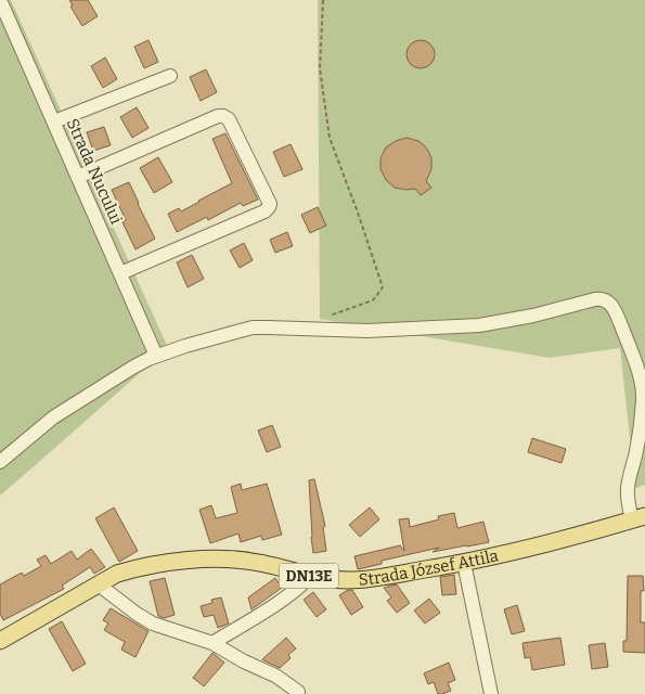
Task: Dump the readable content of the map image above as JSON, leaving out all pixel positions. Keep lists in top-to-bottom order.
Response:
{
  "streets": {
    "main road": ["Strada József Attila", "DN13E"],
    "street": ["Strada Nucului"]
  }
}
